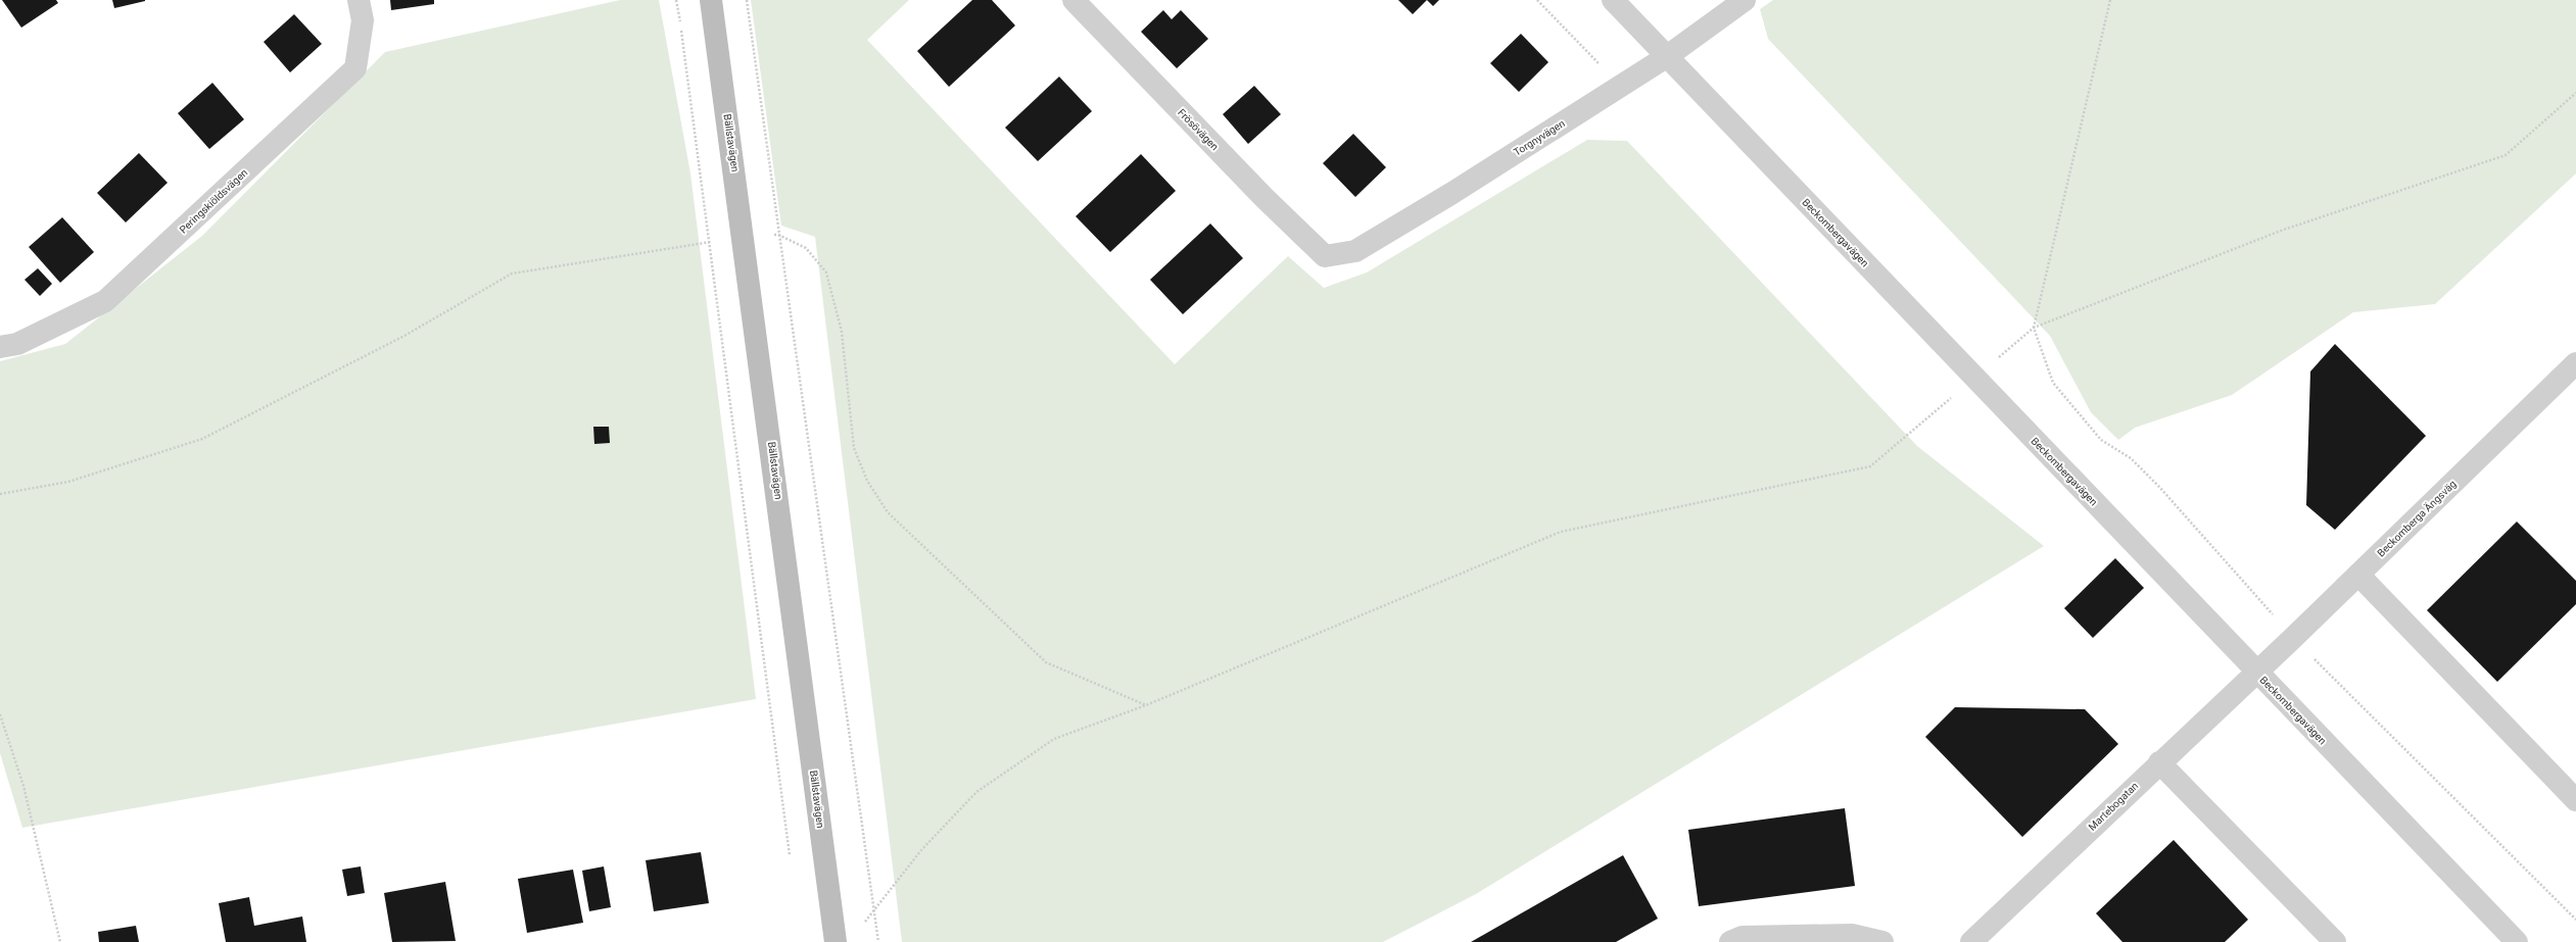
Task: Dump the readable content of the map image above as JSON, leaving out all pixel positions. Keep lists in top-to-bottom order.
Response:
{
  "streets": {
    "street": [
      "Frösövägen",
      "Torgnyvägen",
      "Bällstavägen",
      "Peringskiöldsvägen",
      "Beckombergavägen",
      "Beckomberga Ängsväg",
      "Martebogatan"
    ]
  },
  "crossings": [
    ["Frösövägen", "Torgnyvägen"],
    ["Torgnyvägen", "Beckombergavägen"],
    ["Beckombergavägen", "Beckomberga Ängsväg"],
    ["Beckombergavägen", "Martebogatan"],
    ["Beckomberga Ängsväg", "Martebogatan"]
  ]
}
